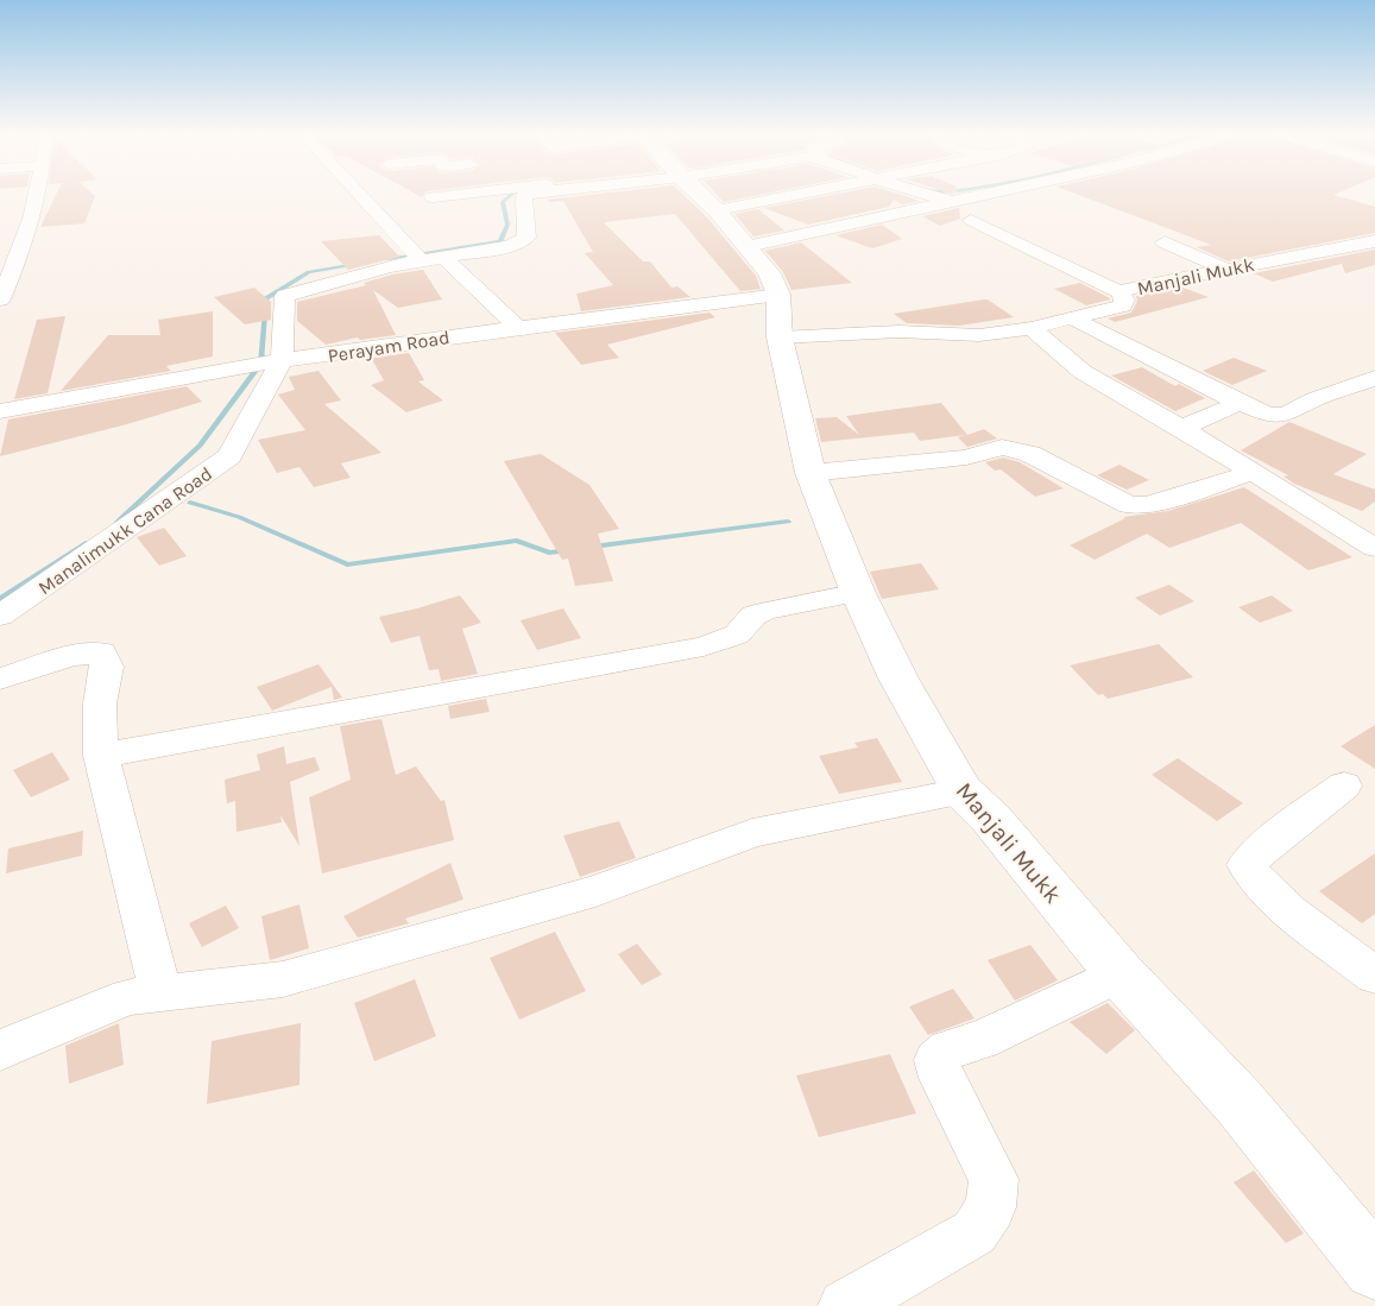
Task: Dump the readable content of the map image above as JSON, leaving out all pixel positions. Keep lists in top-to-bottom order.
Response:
{
  "streets": {
    "street": ["Manjali Mukk", "Perayam Road", "Manalimukk Cana Road"]
  },
  "crossings": [
    ["Manjali Mukk", "Perayam Road"],
    ["Perayam Road", "Manalimukk Cana Road"]
  ]
}
